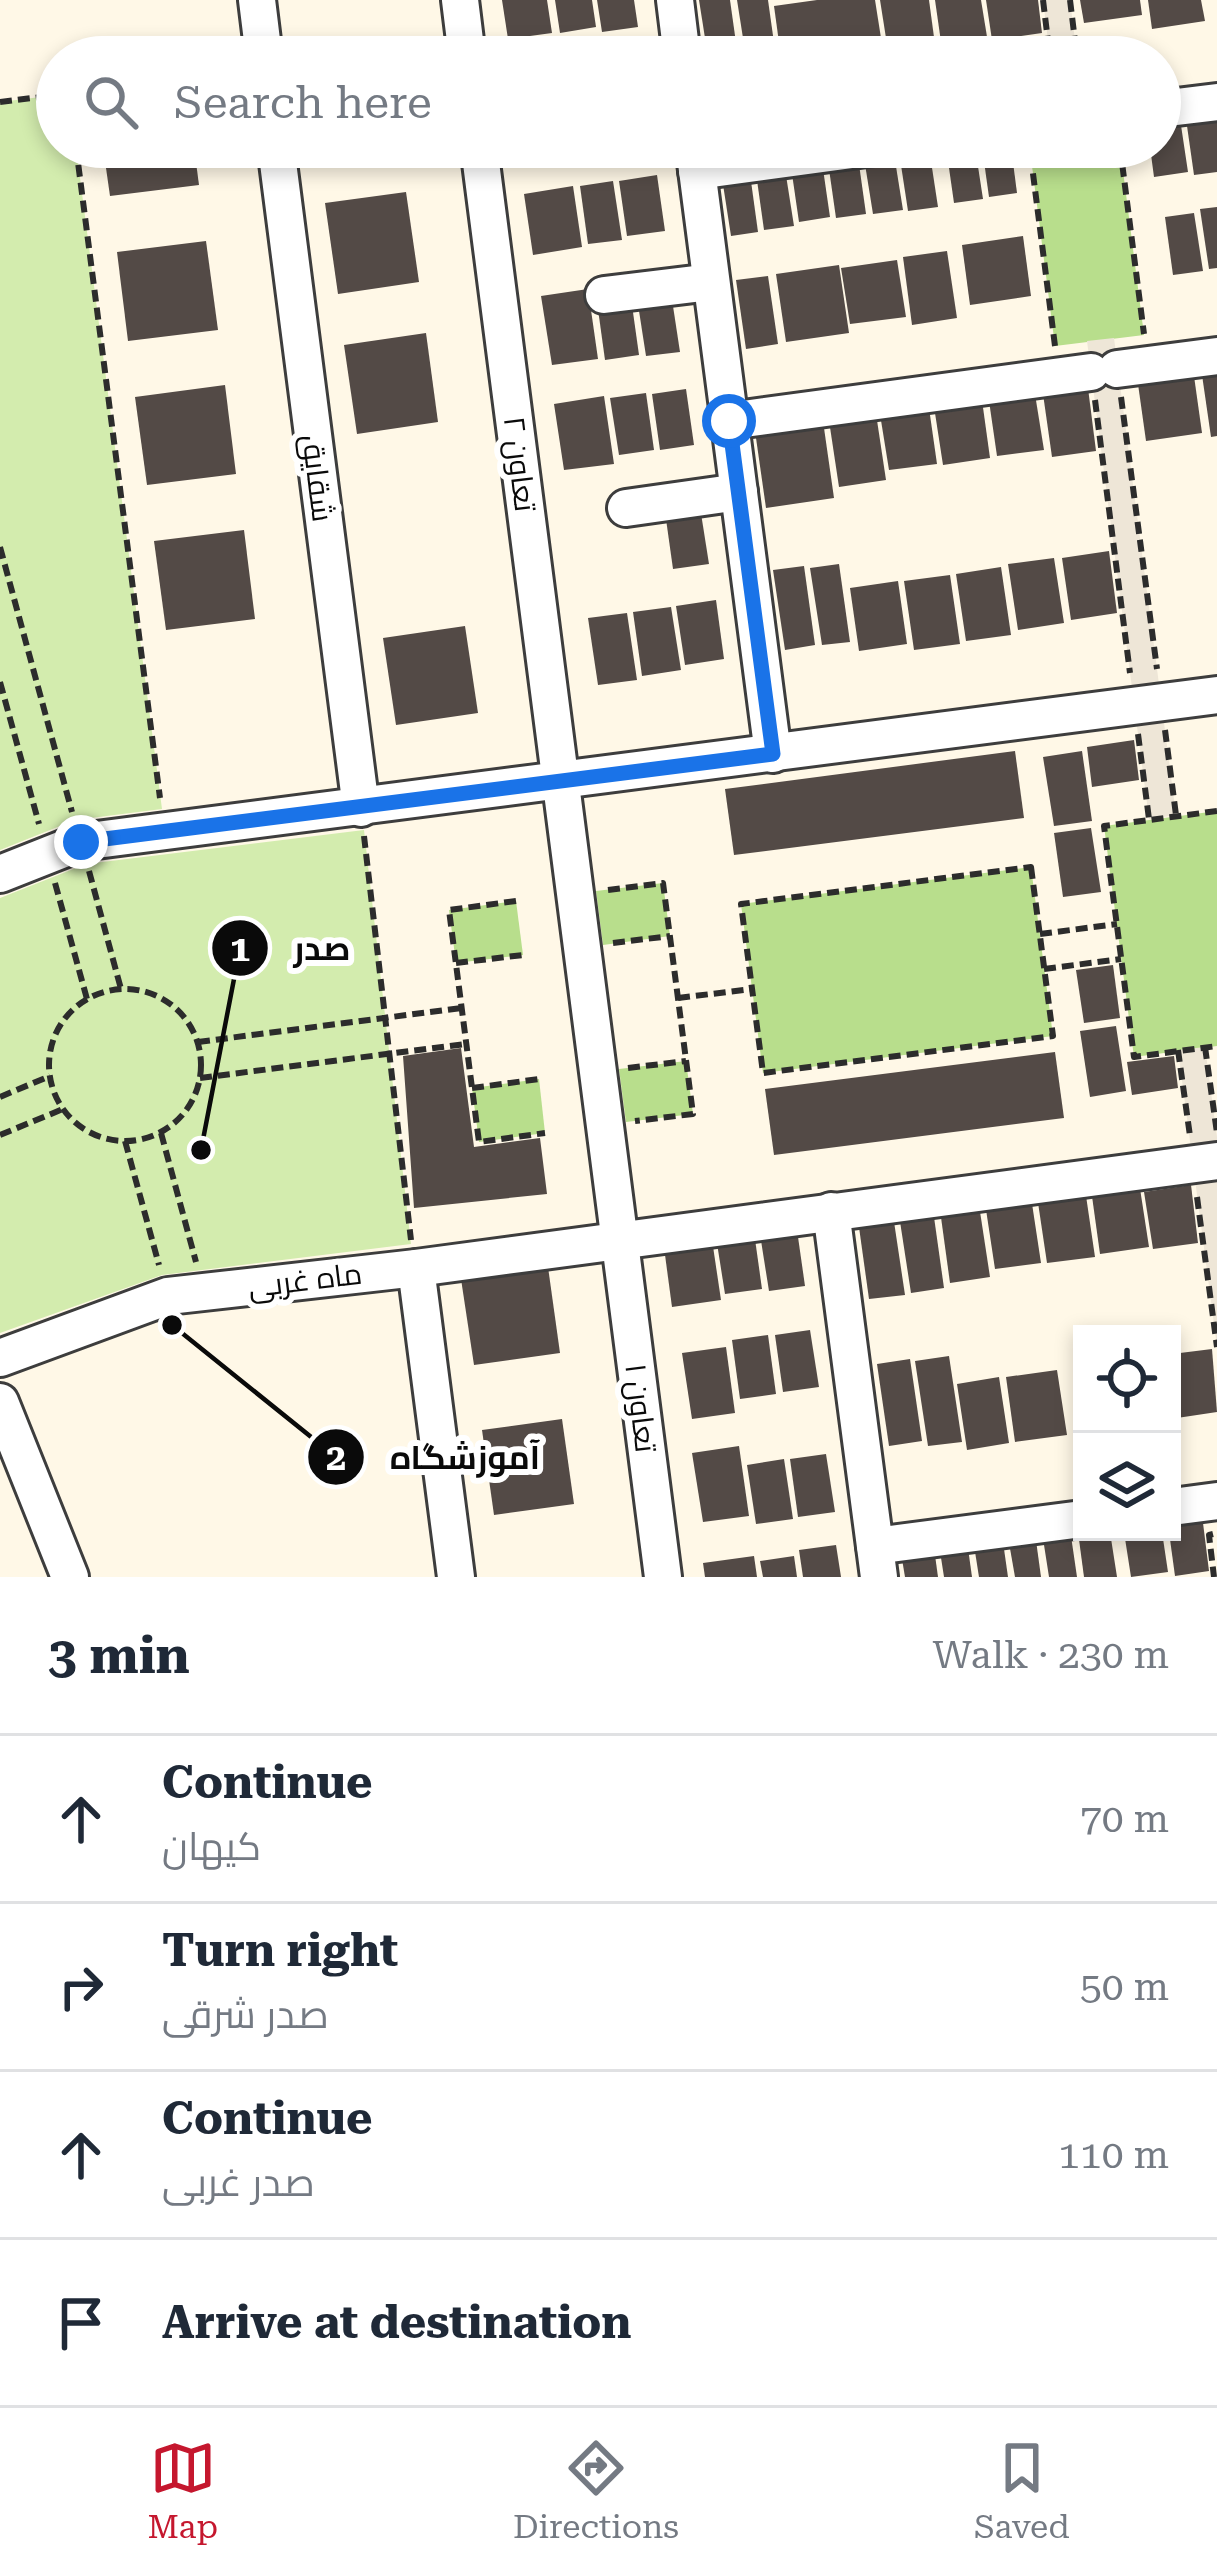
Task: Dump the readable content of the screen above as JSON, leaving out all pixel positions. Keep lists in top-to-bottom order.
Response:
{
  "streets": {
    "street": [
      "تعاون ۲",
      "شقایق",
      "ماه غربی",
      "تعاون ۱"
    ]
  },
  "crossings": [
    ["تعاون ۲", "ماه غربی"],
    ["تعاون ۲", "تعاون ۱"],
    ["ماه غربی", "تعاون ۱"]
  ],
  "places": ["صدر", "آموزشگاه"],
  "page": {
    "search": "Search here",
    "heading": ["3 min", "Walk · 230 m"],
    "list": [
      ["Continue", "کیهان", "70 m"],
      ["Turn right", "صدر شرقی", "50 m"],
      ["Continue", "صدر غربی", "110 m"],
      "Arrive at destination"
    ],
    "nav": ["Map", "Directions", "Saved"]
  }
}
